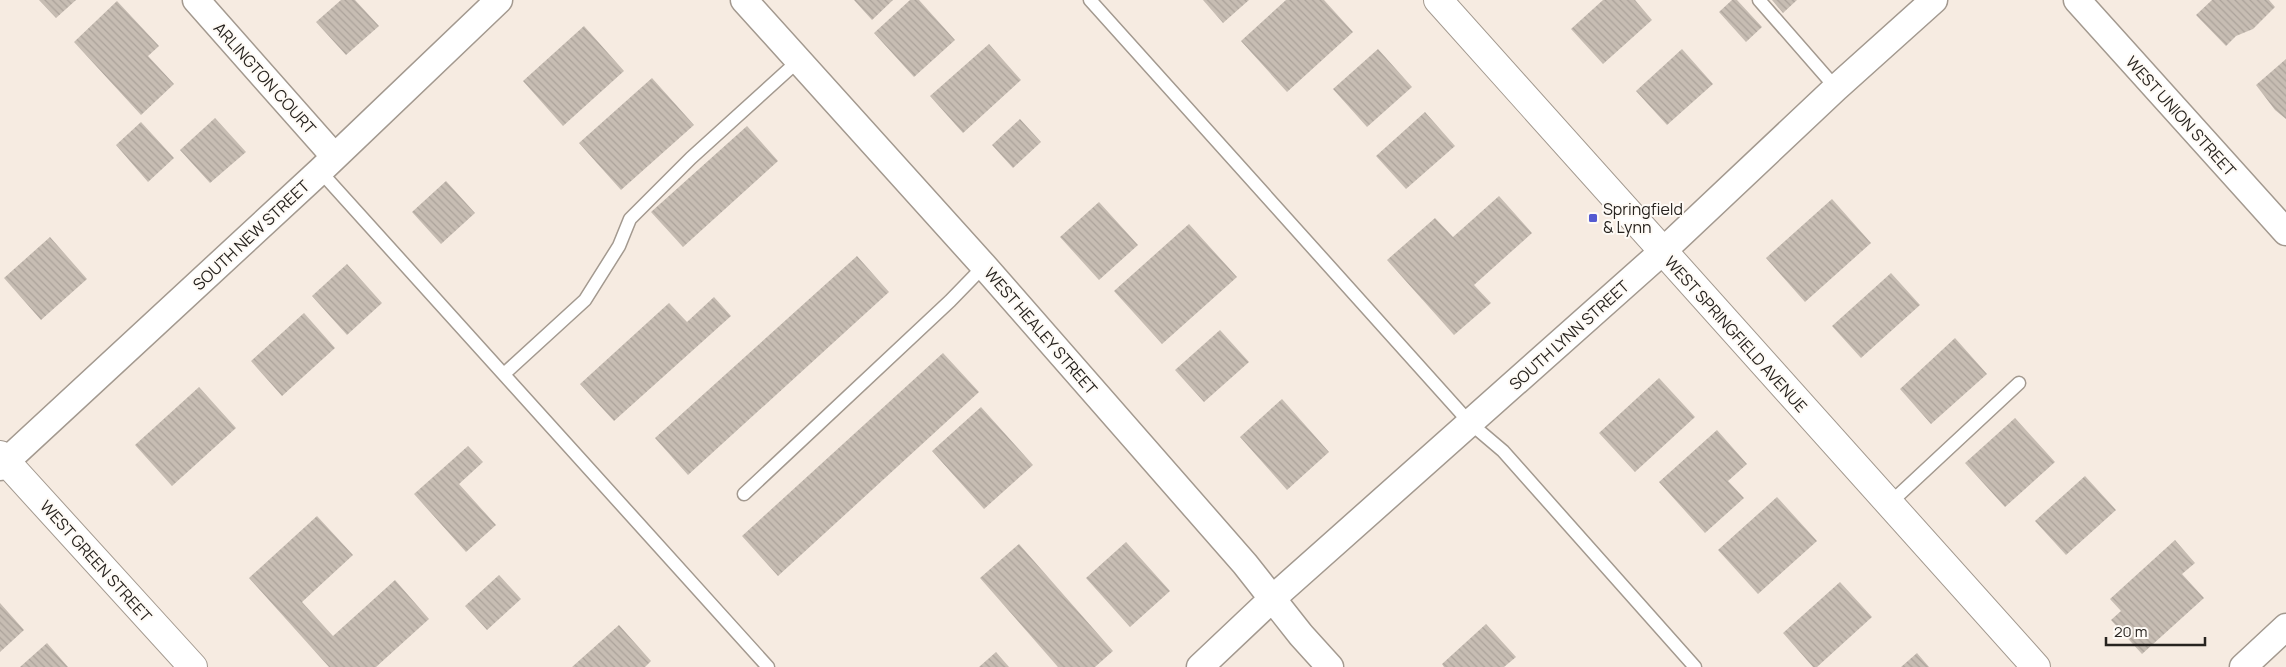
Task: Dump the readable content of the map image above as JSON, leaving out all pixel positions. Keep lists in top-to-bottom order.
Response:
{
  "streets": {
    "main road": ["WEST SPRINGFIELD AVENUE", "WEST GREEN STREET"],
    "street": [
      "ARLINGTON COURT",
      "WEST UNION STREET",
      "SOUTH NEW STREET",
      "WEST HEALEY STREET",
      "SOUTH LYNN STREET"
    ]
  },
  "crossings": [
    ["ARLINGTON COURT", "SOUTH NEW STREET"],
    ["SOUTH NEW STREET", "WEST GREEN STREET"],
    ["WEST HEALEY STREET", "SOUTH LYNN STREET"],
    ["WEST SPRINGFIELD AVENUE", "SOUTH LYNN STREET"]
  ],
  "places": {
    "transit": ["Springfield & Lynn"]
  },
  "scale_bar": "20 m"
}
